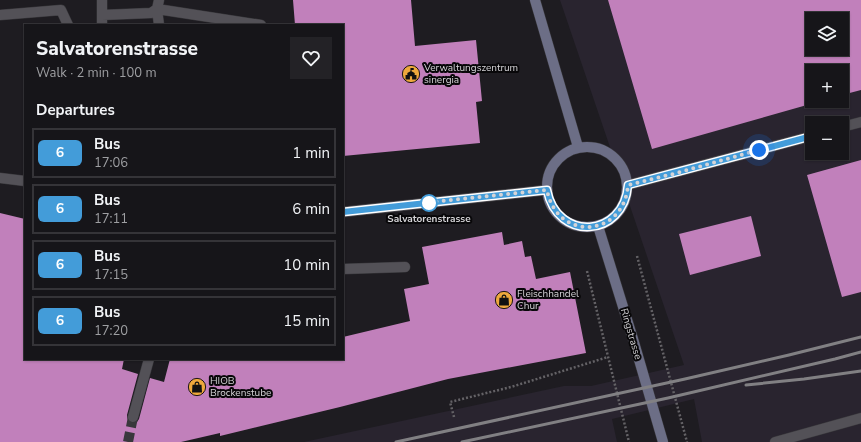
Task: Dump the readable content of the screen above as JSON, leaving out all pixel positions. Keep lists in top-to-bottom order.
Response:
{
  "streets": {
    "main road": ["Ringstrasse"]
  },
  "places": {
    "public building": ["Verwaltungszentrum sinergia"],
    "other": ["Salvatorenstrasse"],
    "shop": ["Fleischhandel Chur", "HIOB Brockenstube"]
  },
  "lines": ["bus line 6"],
  "page": {
    "map_buttons": ["+", "−"],
    "heading": [
      ["Salvatorenstrasse", "Walk · 2 min · 100 m"],
      "Departures"
    ],
    "list": [
      {
        "mark": "6",
        "name": "Bus",
        "note": "17:06",
        "value": "1 min"
      },
      {
        "mark": "6",
        "name": "Bus",
        "note": "17:11",
        "value": "6 min"
      },
      {
        "mark": "6",
        "name": "Bus",
        "note": "17:15",
        "value": "10 min"
      },
      {
        "mark": "6",
        "name": "Bus",
        "note": "17:20",
        "value": "15 min"
      }
    ]
  }
}
